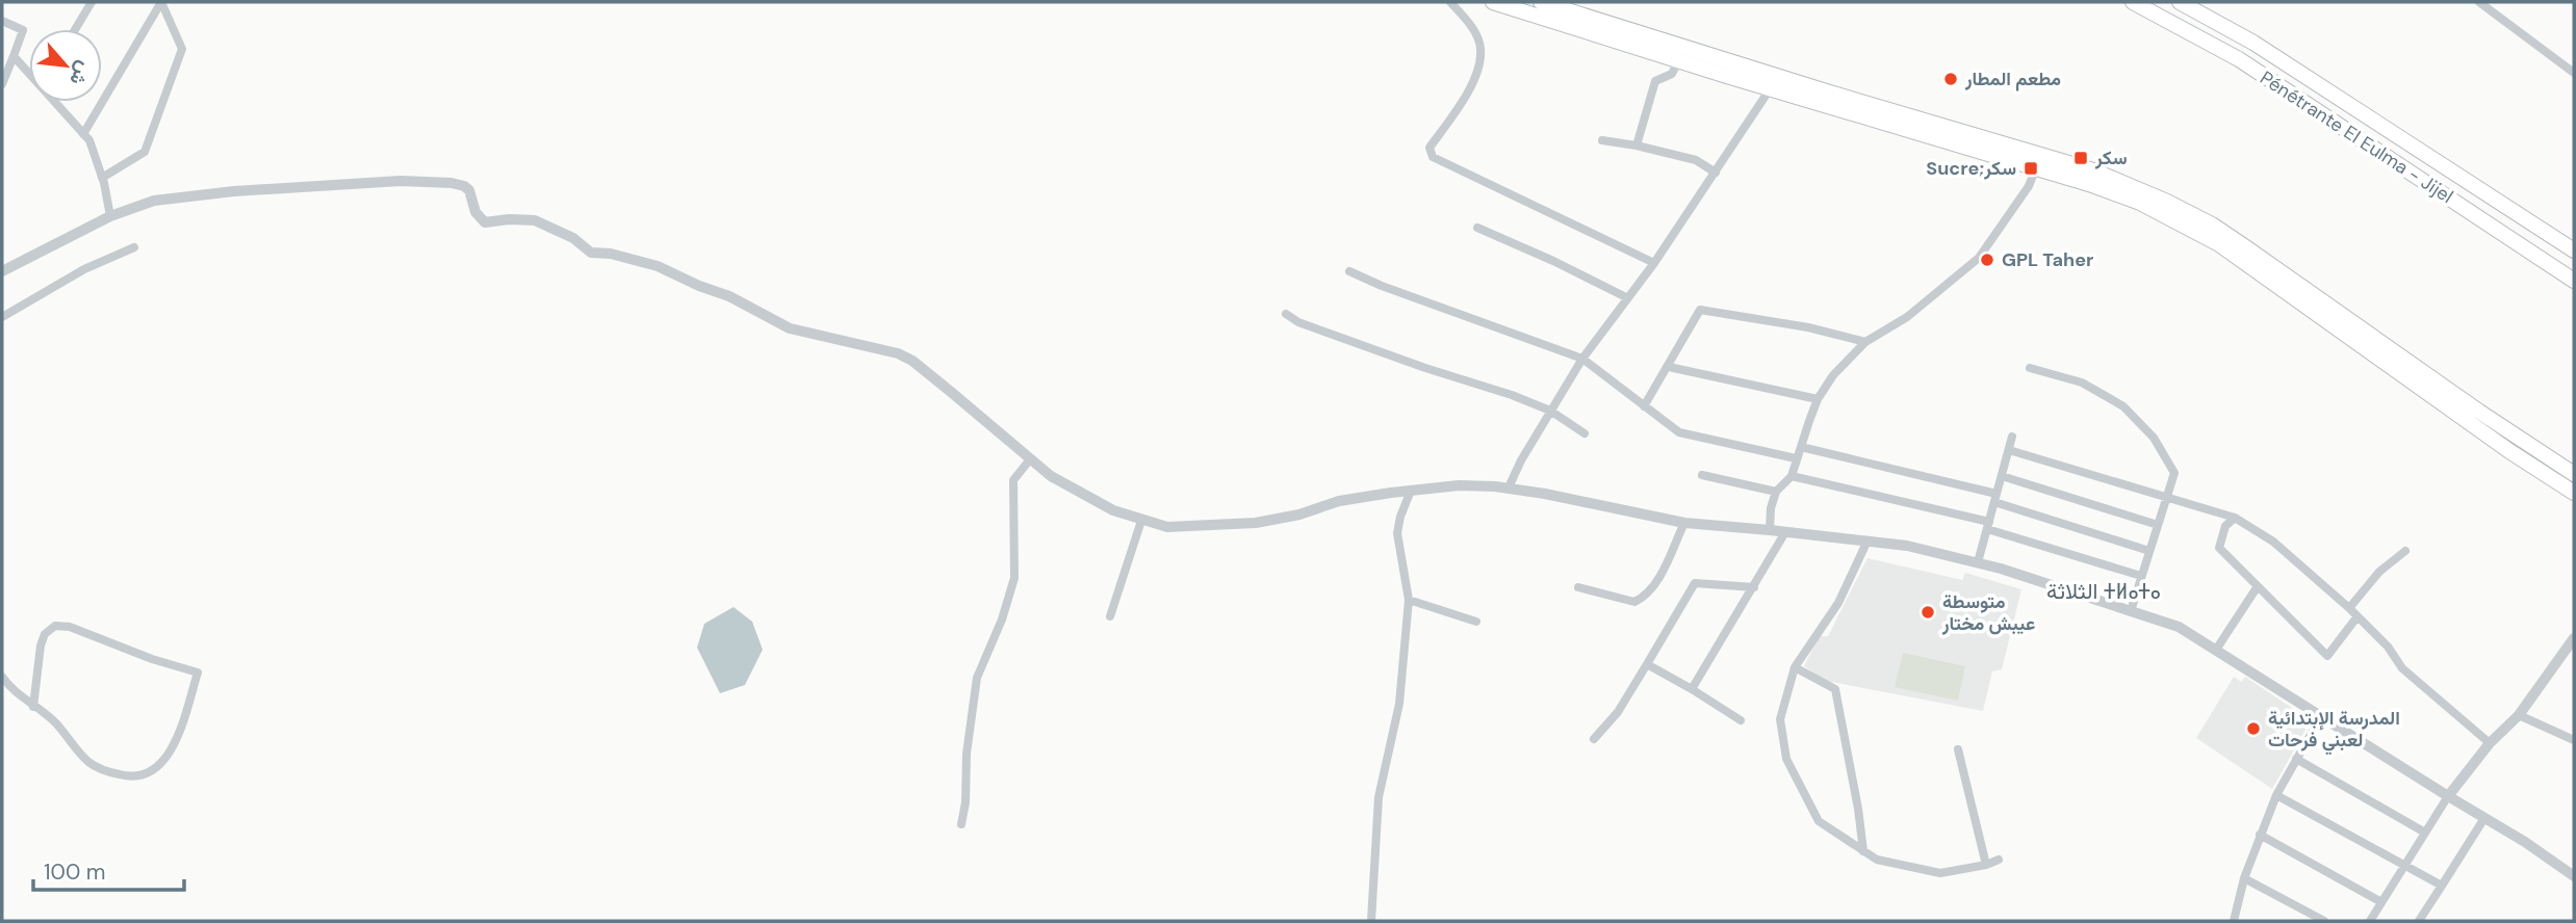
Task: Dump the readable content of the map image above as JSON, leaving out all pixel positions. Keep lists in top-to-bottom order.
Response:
{
  "streets": {
    "highway": ["Pénétrante El Eulma - Jijel"]
  },
  "districts": ["الثلاثة ⵜⵍⴰⵜⴰ"],
  "places": {
    "other": [
      "مطعم المطار",
      "GPL Taher",
      "متوسطة عيبش مختار",
      "المدرسة الإبتدائية لعبني فرحات"
    ],
    "transit": ["سكر", "Sucre;سكر"]
  },
  "scale_bar": "100 m",
  "north": "bottom right"
}
